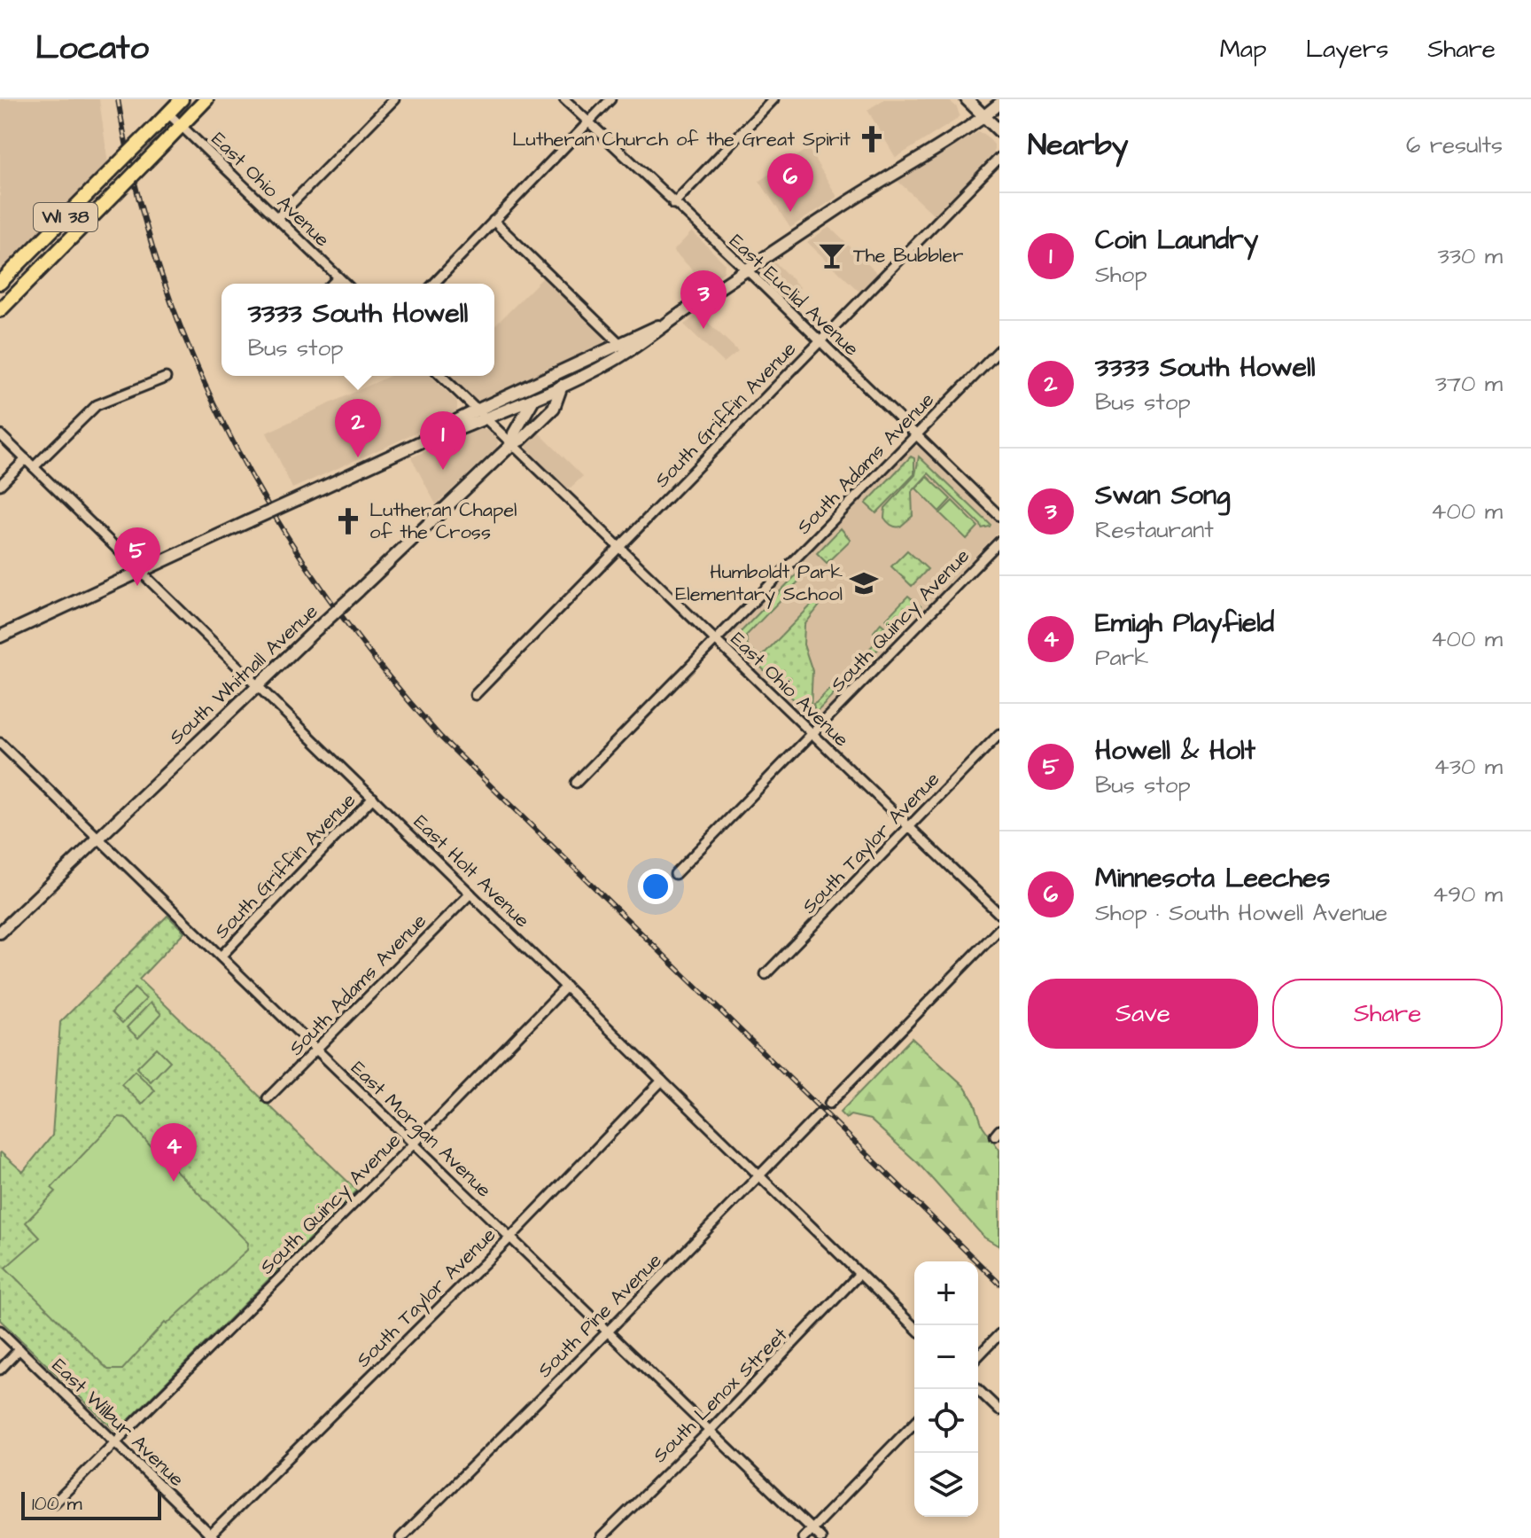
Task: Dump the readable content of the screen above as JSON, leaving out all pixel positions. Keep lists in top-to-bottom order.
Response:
{
  "streets": {
    "main road": ["WI 38"],
    "street": [
      "East Ohio Avenue",
      "East Euclid Avenue",
      "South Griffin Avenue",
      "South Adams Avenue",
      "South Quincy Avenue",
      "South Whitnall Avenue",
      "South Taylor Avenue",
      "East Holt Avenue",
      "East Morgan Avenue",
      "South Pine Avenue",
      "South Lenox Street",
      "East Wilbur Avenue"
    ]
  },
  "crossings": [
    ["East Ohio Avenue", "WI 38"],
    ["East Ohio Avenue", "South Griffin Avenue"],
    ["East Ohio Avenue", "South Adams Avenue"],
    ["East Ohio Avenue", "South Quincy Avenue"],
    ["East Ohio Avenue", "South Whitnall Avenue"],
    ["East Ohio Avenue", "South Taylor Avenue"],
    ["East Euclid Avenue", "South Griffin Avenue"],
    ["East Euclid Avenue", "South Adams Avenue"],
    ["South Griffin Avenue", "East Holt Avenue"],
    ["South Griffin Avenue", "East Morgan Avenue"],
    ["South Adams Avenue", "East Holt Avenue"],
    ["South Adams Avenue", "East Morgan Avenue"],
    ["South Quincy Avenue", "East Holt Avenue"],
    ["South Quincy Avenue", "East Morgan Avenue"],
    ["South Quincy Avenue", "East Wilbur Avenue"],
    ["South Whitnall Avenue", "East Holt Avenue"],
    ["South Whitnall Avenue", "East Morgan Avenue"],
    ["South Taylor Avenue", "East Holt Avenue"],
    ["South Taylor Avenue", "East Morgan Avenue"],
    ["South Taylor Avenue", "East Wilbur Avenue"],
    ["East Holt Avenue", "South Pine Avenue"],
    ["East Holt Avenue", "South Lenox Street"],
    ["East Morgan Avenue", "South Pine Avenue"],
    ["East Morgan Avenue", "South Lenox Street"]
  ],
  "places": {
    "church": ["Lutheran Church of the Great Spirit", "Lutheran Chapel of the Cross"],
    "bar": ["The Bubbler"],
    "school or university": ["Humboldt Park Elementary School"]
  },
  "scale_bar": "100 m",
  "page": {
    "header": "Locato",
    "nav": ["Map", "Layers", "Share"],
    "heading": ["Nearby", "6 results"],
    "pins": [
      "6",
      "3",
      "2",
      "1",
      "5",
      "4"
    ],
    "list": [
      {
        "mark": "1",
        "name": "Coin Laundry",
        "note": "Shop",
        "value": "330 m"
      },
      {
        "mark": "2",
        "name": "3333 South Howell",
        "note": "Bus stop",
        "value": "370 m"
      },
      {
        "mark": "3",
        "name": "Swan Song",
        "note": "Restaurant",
        "value": "400 m"
      },
      {
        "mark": "4",
        "name": "Emigh Playfield",
        "note": "Park",
        "value": "400 m"
      },
      {
        "mark": "5",
        "name": "Howell & Holt",
        "note": "Bus stop",
        "value": "430 m"
      },
      {
        "mark": "6",
        "name": "Minnesota Leeches",
        "note": "Shop · South Howell Avenue",
        "value": "490 m"
      }
    ],
    "popup": ["3333 South Howell", "Bus stop"],
    "buttons": ["Save", "Share"],
    "map_buttons": ["+", "−"],
    "scale": "100 m"
  }
}
